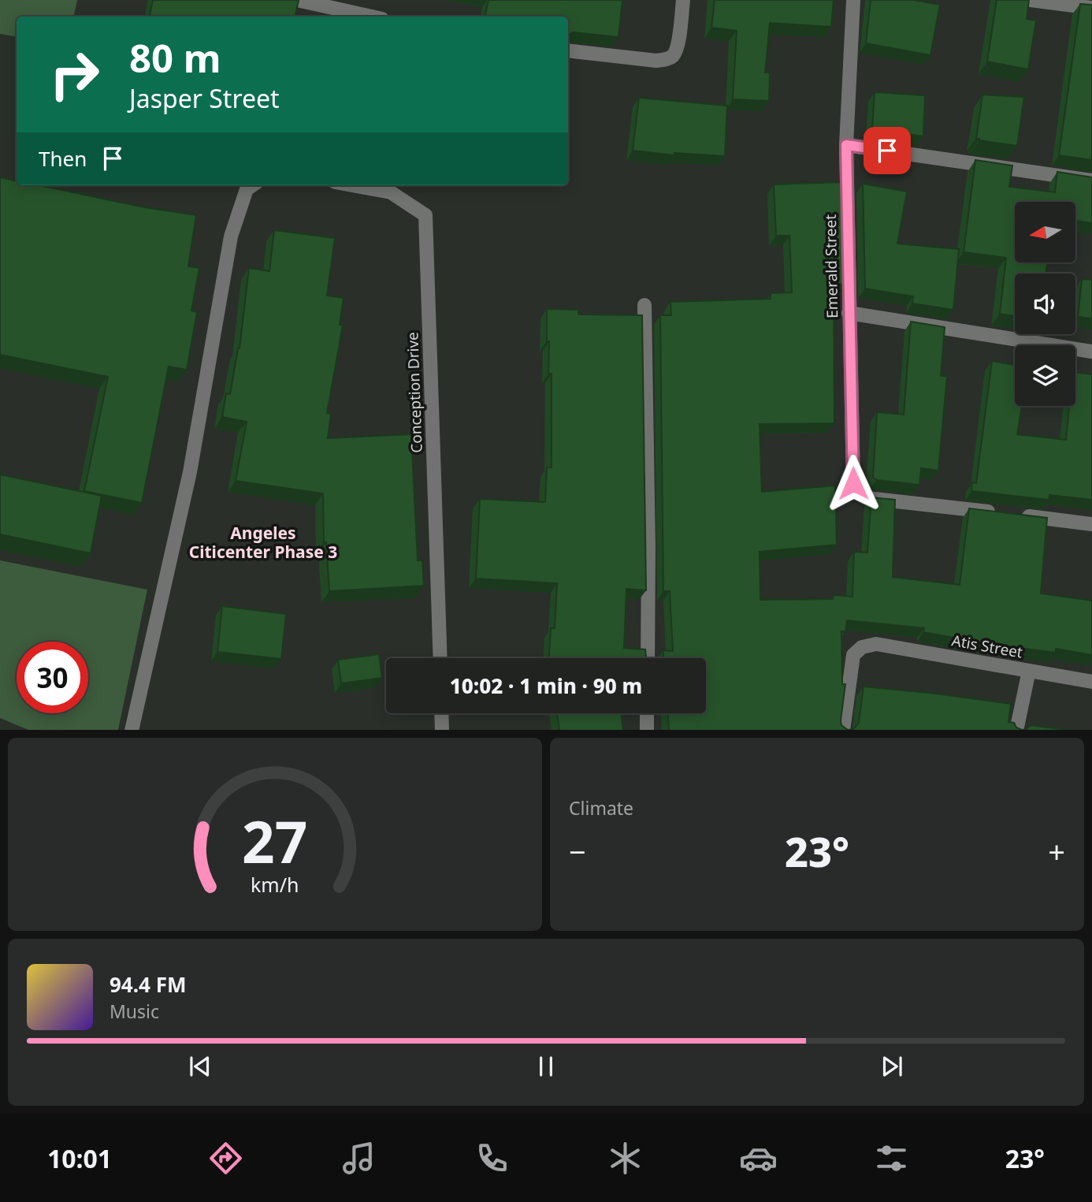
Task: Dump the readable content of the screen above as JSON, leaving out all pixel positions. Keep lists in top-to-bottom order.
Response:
{
  "streets": {
    "street": ["Emerald Street", "Conception Drive", "Atis Street"]
  },
  "districts": ["Angeles Citicenter Phase 3"],
  "north": "left",
  "page": {
    "turn": ["80 m", "Jasper Street"],
    "then": "Then",
    "limit": "30",
    "trip": "10:02 · 1 min · 90 m",
    "tile": "Climate",
    "heat": ["−", "23°", "+"],
    "song": ["94.4 FM", "Music"],
    "tabs": ["10:01", "23°"],
    "gauge": ["27", "km/h"]
  }
}
